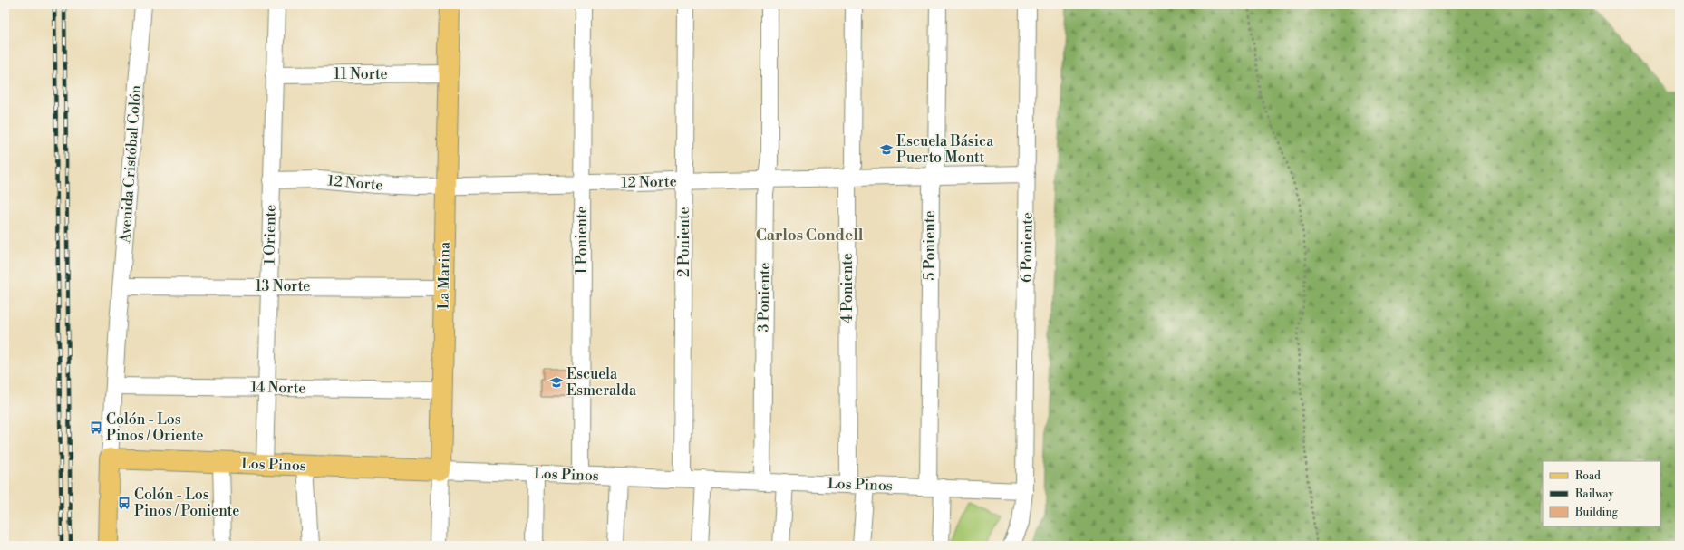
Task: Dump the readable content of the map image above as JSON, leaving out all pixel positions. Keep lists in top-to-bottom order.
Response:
{
  "streets": {
    "main road": ["La Marina", "Los Pinos"],
    "street": [
      "11 Norte",
      "Avenida Cristóbal Colón",
      "12 Norte",
      "1 Oriente",
      "1 Poniente",
      "2 Poniente",
      "5 Poniente",
      "6 Poniente",
      "13 Norte",
      "4 Poniente",
      "3 Poniente",
      "14 Norte"
    ]
  },
  "crossings": [
    ["11 Norte", "1 Oriente"],
    ["11 Norte", "La Marina"],
    ["Avenida Cristóbal Colón", "13 Norte"],
    ["Avenida Cristóbal Colón", "14 Norte"],
    ["Avenida Cristóbal Colón", "Los Pinos"],
    ["12 Norte", "1 Oriente"],
    ["12 Norte", "1 Poniente"],
    ["12 Norte", "2 Poniente"],
    ["12 Norte", "5 Poniente"],
    ["12 Norte", "6 Poniente"],
    ["12 Norte", "La Marina"],
    ["12 Norte", "4 Poniente"],
    ["12 Norte", "3 Poniente"],
    ["1 Oriente", "13 Norte"],
    ["1 Oriente", "14 Norte"],
    ["1 Oriente", "Los Pinos"],
    ["1 Poniente", "Los Pinos"],
    ["2 Poniente", "Los Pinos"],
    ["5 Poniente", "Los Pinos"],
    ["6 Poniente", "Los Pinos"],
    ["La Marina", "13 Norte"],
    ["La Marina", "14 Norte"],
    ["La Marina", "Los Pinos"],
    ["4 Poniente", "Los Pinos"],
    ["3 Poniente", "Los Pinos"]
  ],
  "districts": ["Carlos Condell"],
  "places": {
    "school or university": ["Escuela Básica Puerto Montt", "Escuela Esmeralda"],
    "bus stop": ["Colón - Los Pinos / Oriente", "Colón - Los Pinos / Poniente"]
  },
  "legend": ["Road", "Railway", "Building"]
}
